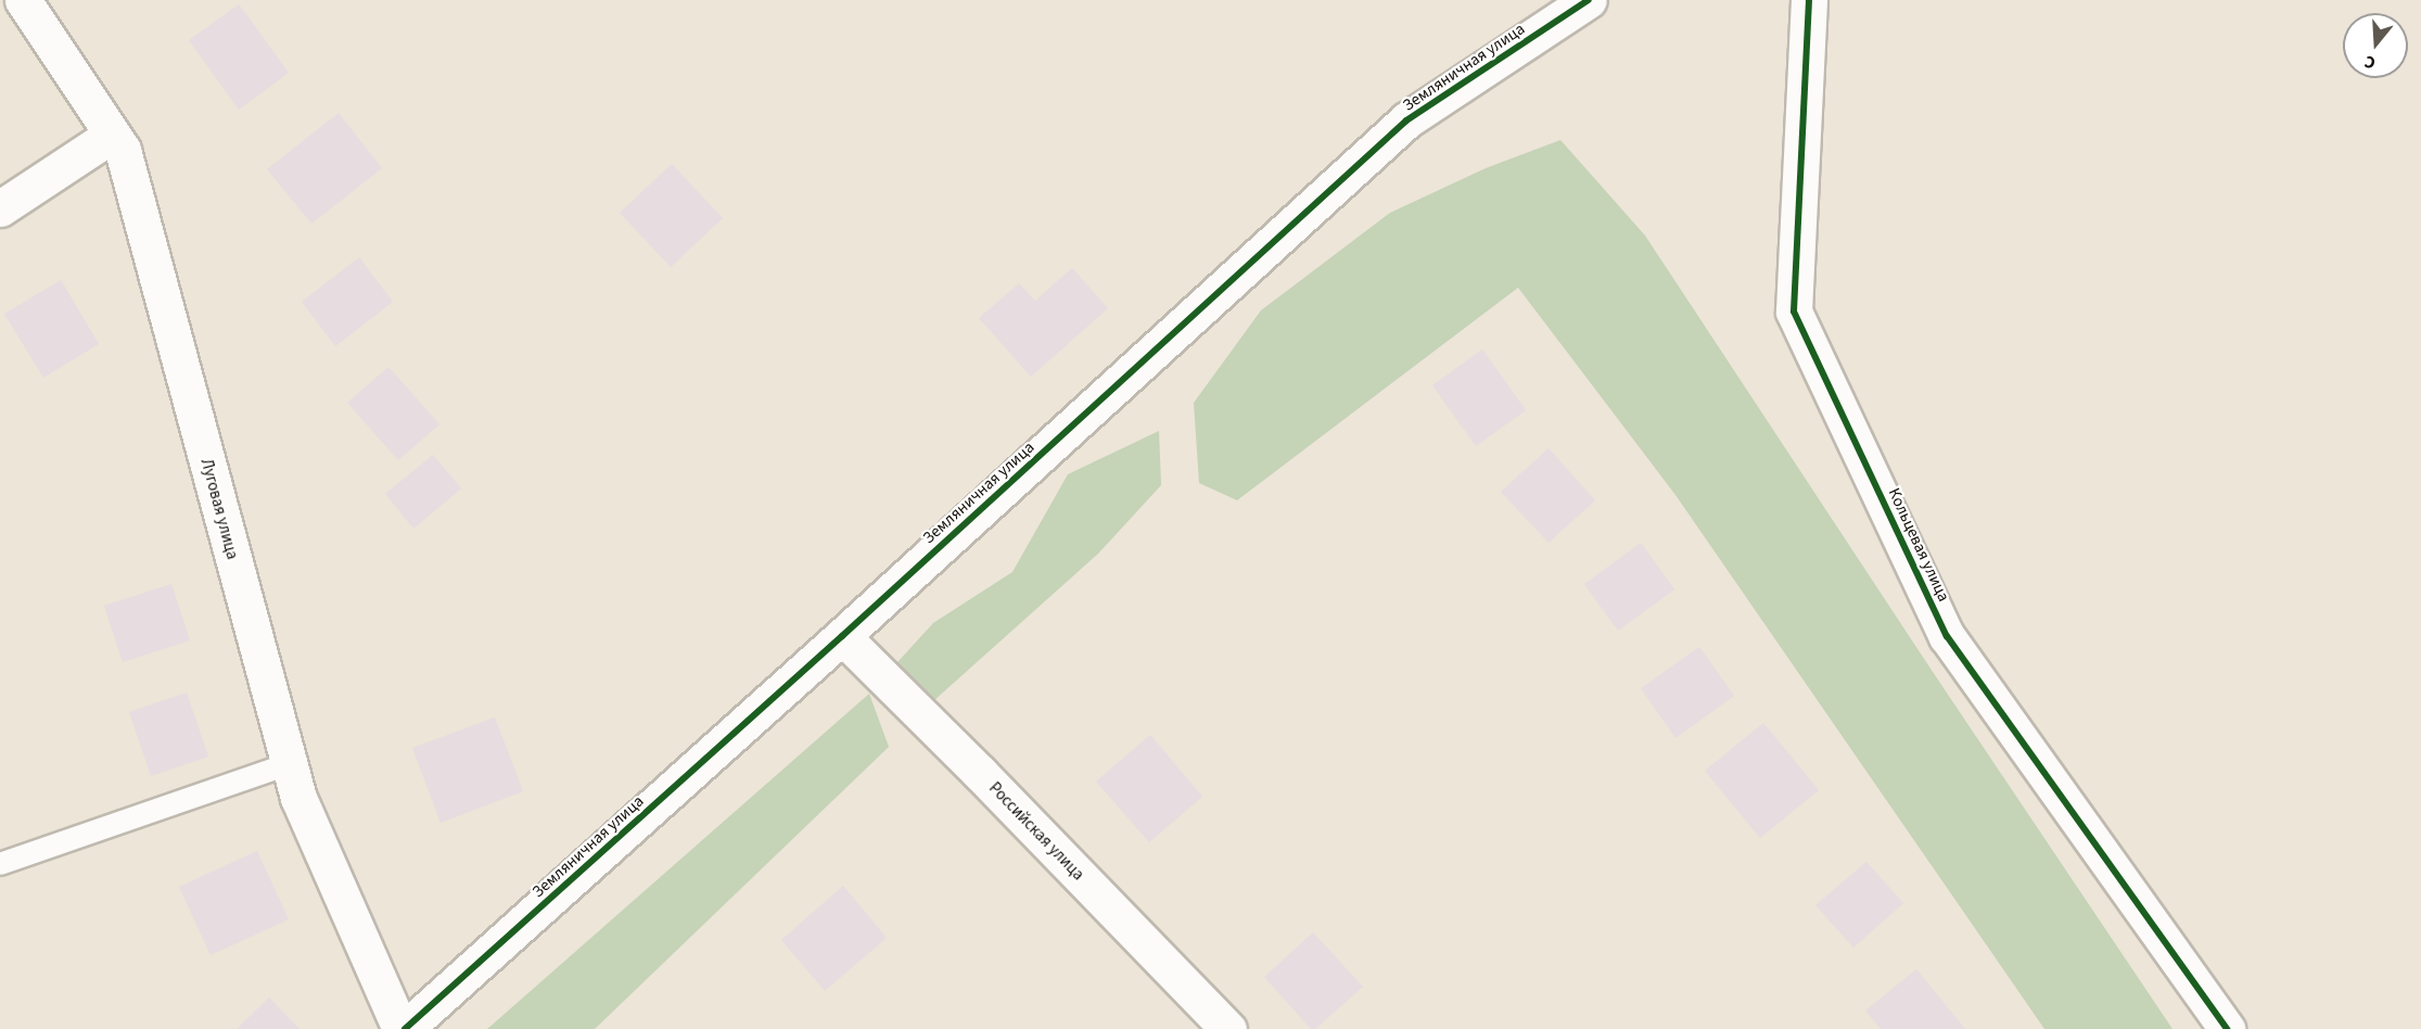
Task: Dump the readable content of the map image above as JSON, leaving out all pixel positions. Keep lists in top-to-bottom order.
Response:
{
  "streets": {
    "street": [
      "Земляничная улица",
      "Луговая улица",
      "Кольцевая улица",
      "Российская улица"
    ]
  },
  "crossings": [
    ["Земляничная улица", "Луговая улица"],
    ["Земляничная улица", "Российская улица"]
  ],
  "north": "bottom"
}
